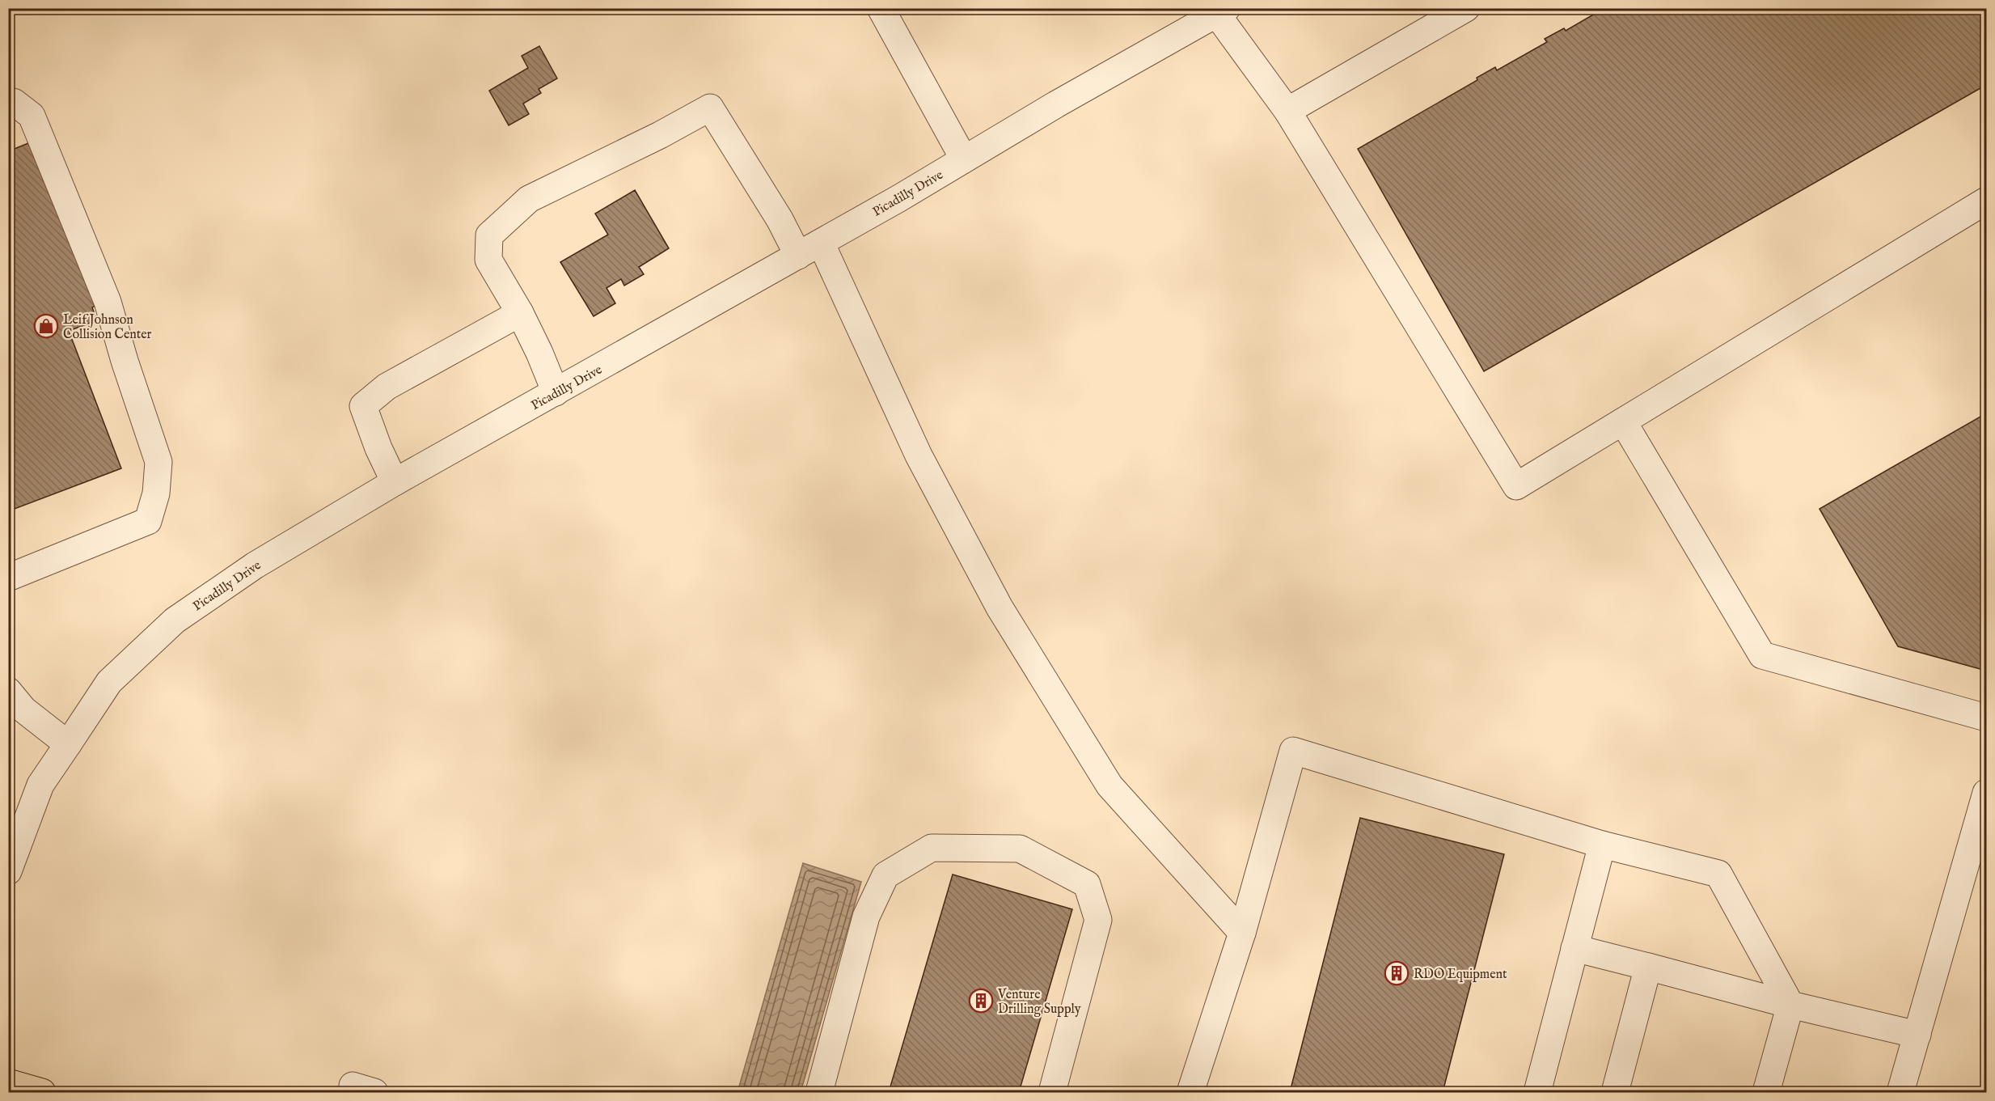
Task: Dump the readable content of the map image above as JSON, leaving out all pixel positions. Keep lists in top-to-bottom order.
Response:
{
  "streets": {
    "street": ["Picadilly Drive"]
  },
  "places": {
    "shop": ["Leif Johnson Collision Center"],
    "building": ["RDO Equipment", "Venture Drilling Supply"]
  }
}
